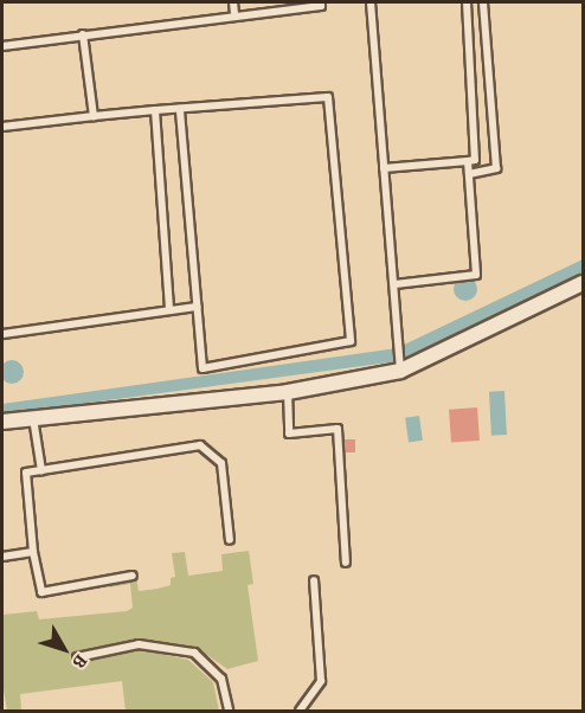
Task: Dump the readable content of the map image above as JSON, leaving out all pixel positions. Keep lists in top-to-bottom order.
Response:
{
  "north": "bottom right"
}
